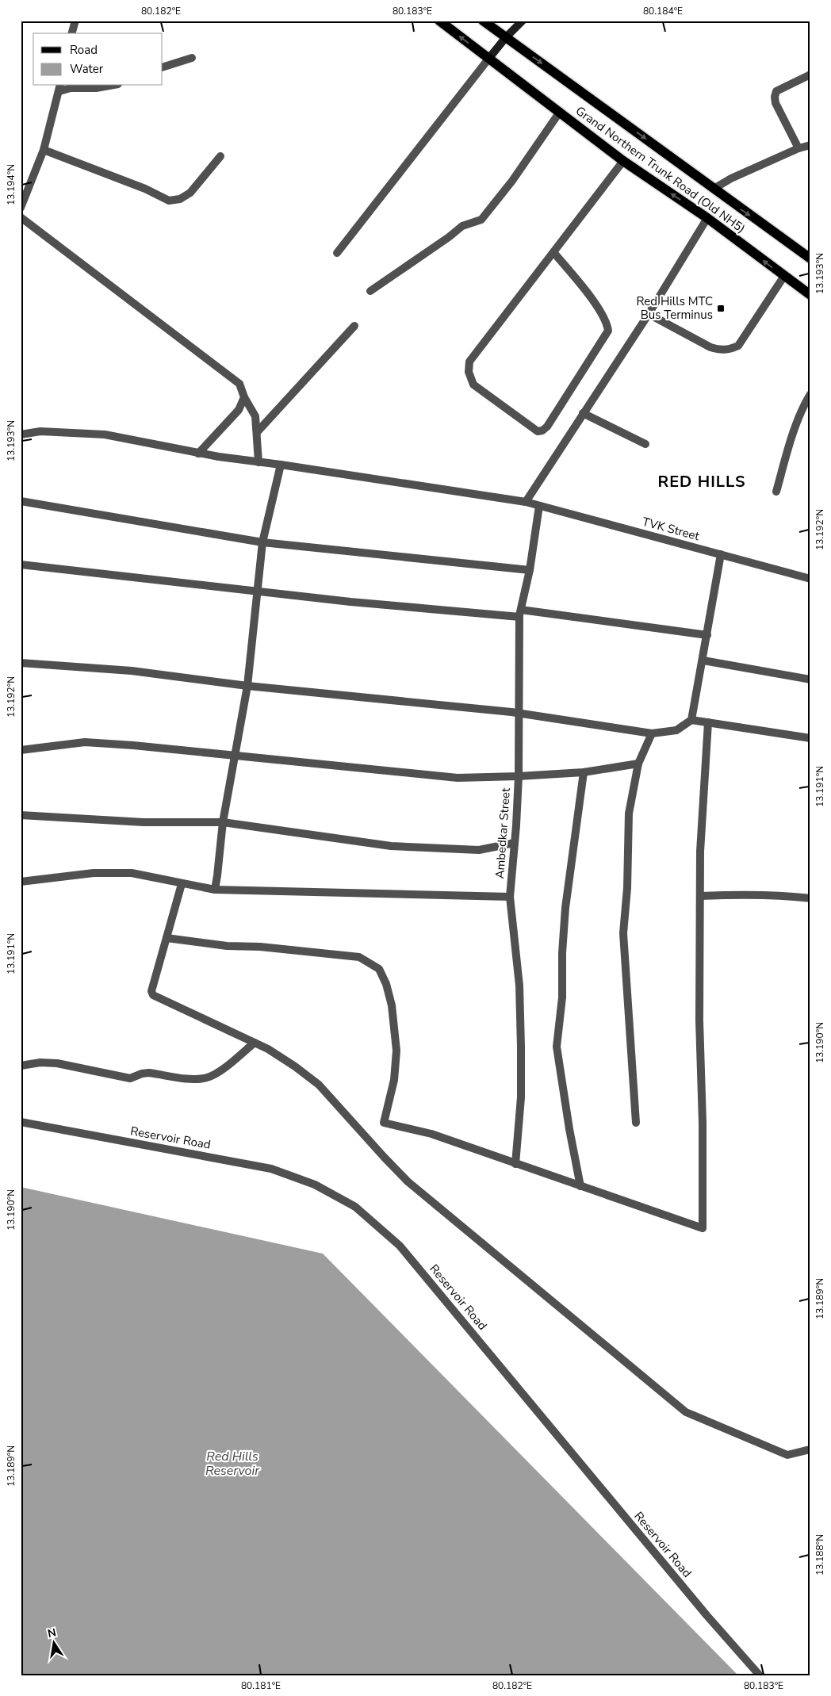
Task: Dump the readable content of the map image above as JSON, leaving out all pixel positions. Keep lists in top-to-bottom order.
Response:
{
  "streets": {
    "main road": ["Grand Northern Trunk Road (Old NH5)"],
    "street": ["TVK Street", "Ambedkar Street", "Reservoir Road"]
  },
  "crossings": [
    ["TVK Street", "Ambedkar Street"]
  ],
  "districts": ["RED HILLS"],
  "water": ["Red Hills Reservoir"],
  "places": {
    "transit": ["Red Hills MTC Bus Terminus"]
  },
  "legend": ["Road", "Water"],
  "north": "top",
  "coordinates": [
    "80.182°E",
    "80.183°E",
    "80.184°E",
    "13.194°N",
    "13.193°N",
    "13.192°N",
    "13.191°N",
    "13.190°N",
    "13.189°N",
    "13.188°N",
    "80.181°E"
  ]
}
